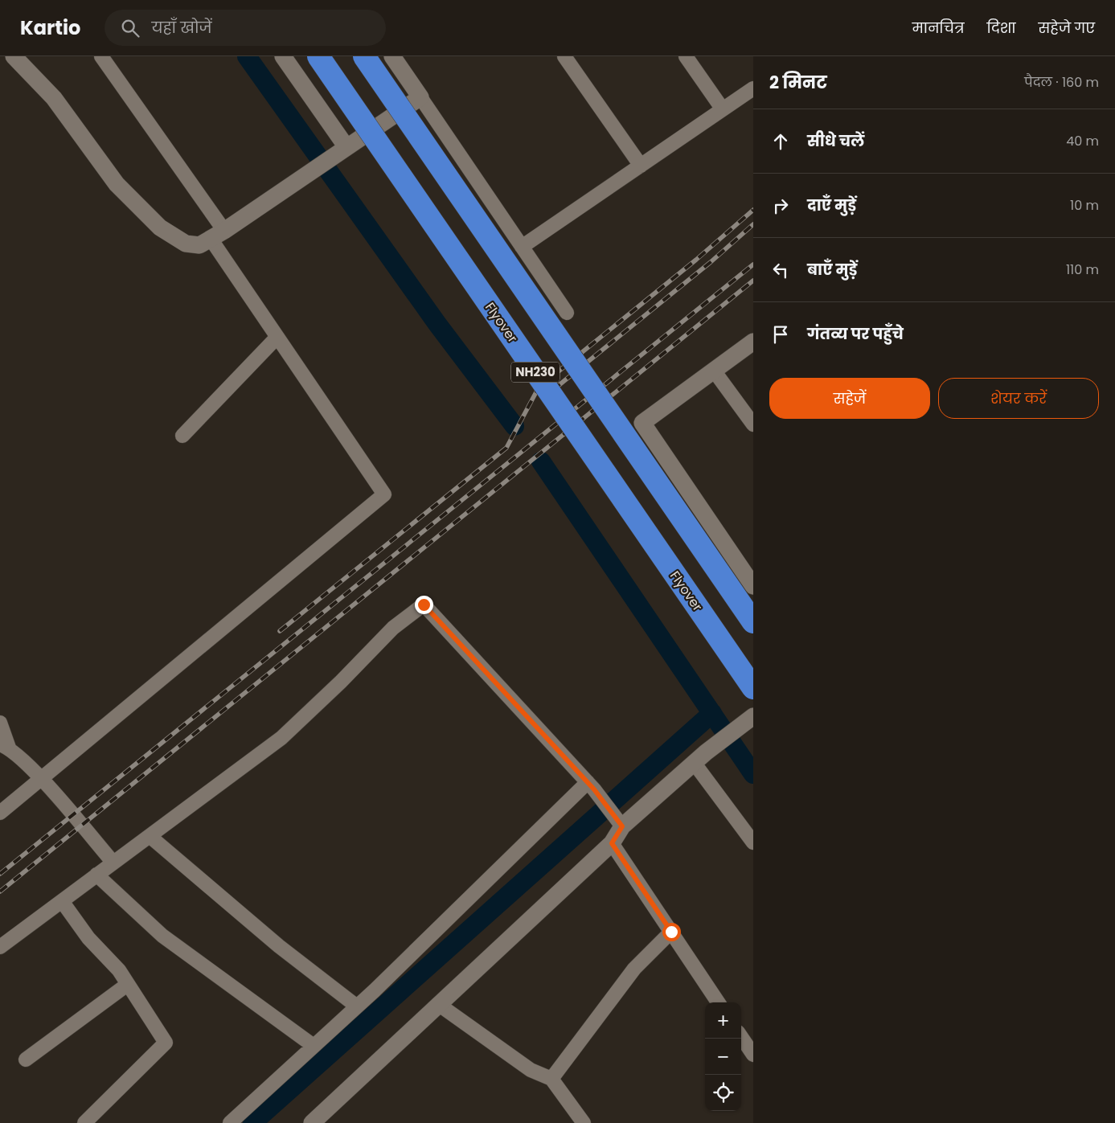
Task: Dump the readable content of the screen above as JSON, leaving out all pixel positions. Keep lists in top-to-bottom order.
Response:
{
  "streets": {
    "highway": ["Flyover", "NH230"]
  },
  "page": {
    "header": "Kartio",
    "search": "यहाँ खोजें",
    "nav": ["मानचित्र", "दिशा", "सहेजे गए"],
    "heading": ["2 मिनट", "पैदल · 160 m"],
    "list": [
      ["सीधे चलें", "40 m"],
      ["दाएँ मुड़ें", "10 m"],
      ["बाएँ मुड़ें", "110 m"],
      "गंतव्य पर पहुँचे"
    ],
    "buttons": ["सहेजें", "शेयर करें"],
    "map_buttons": ["+", "−"]
  }
}
